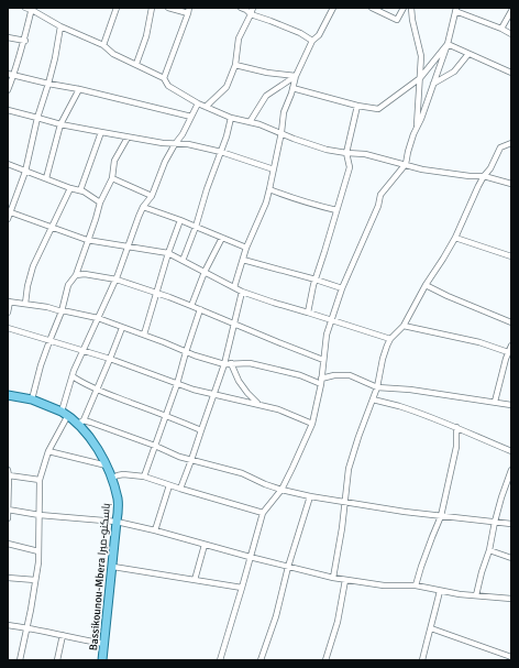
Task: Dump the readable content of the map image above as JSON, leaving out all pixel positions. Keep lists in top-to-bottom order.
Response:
{
  "streets": {
    "main road": ["Bassikounou-Mbera باسكنو-مبرا"]
  }
}
